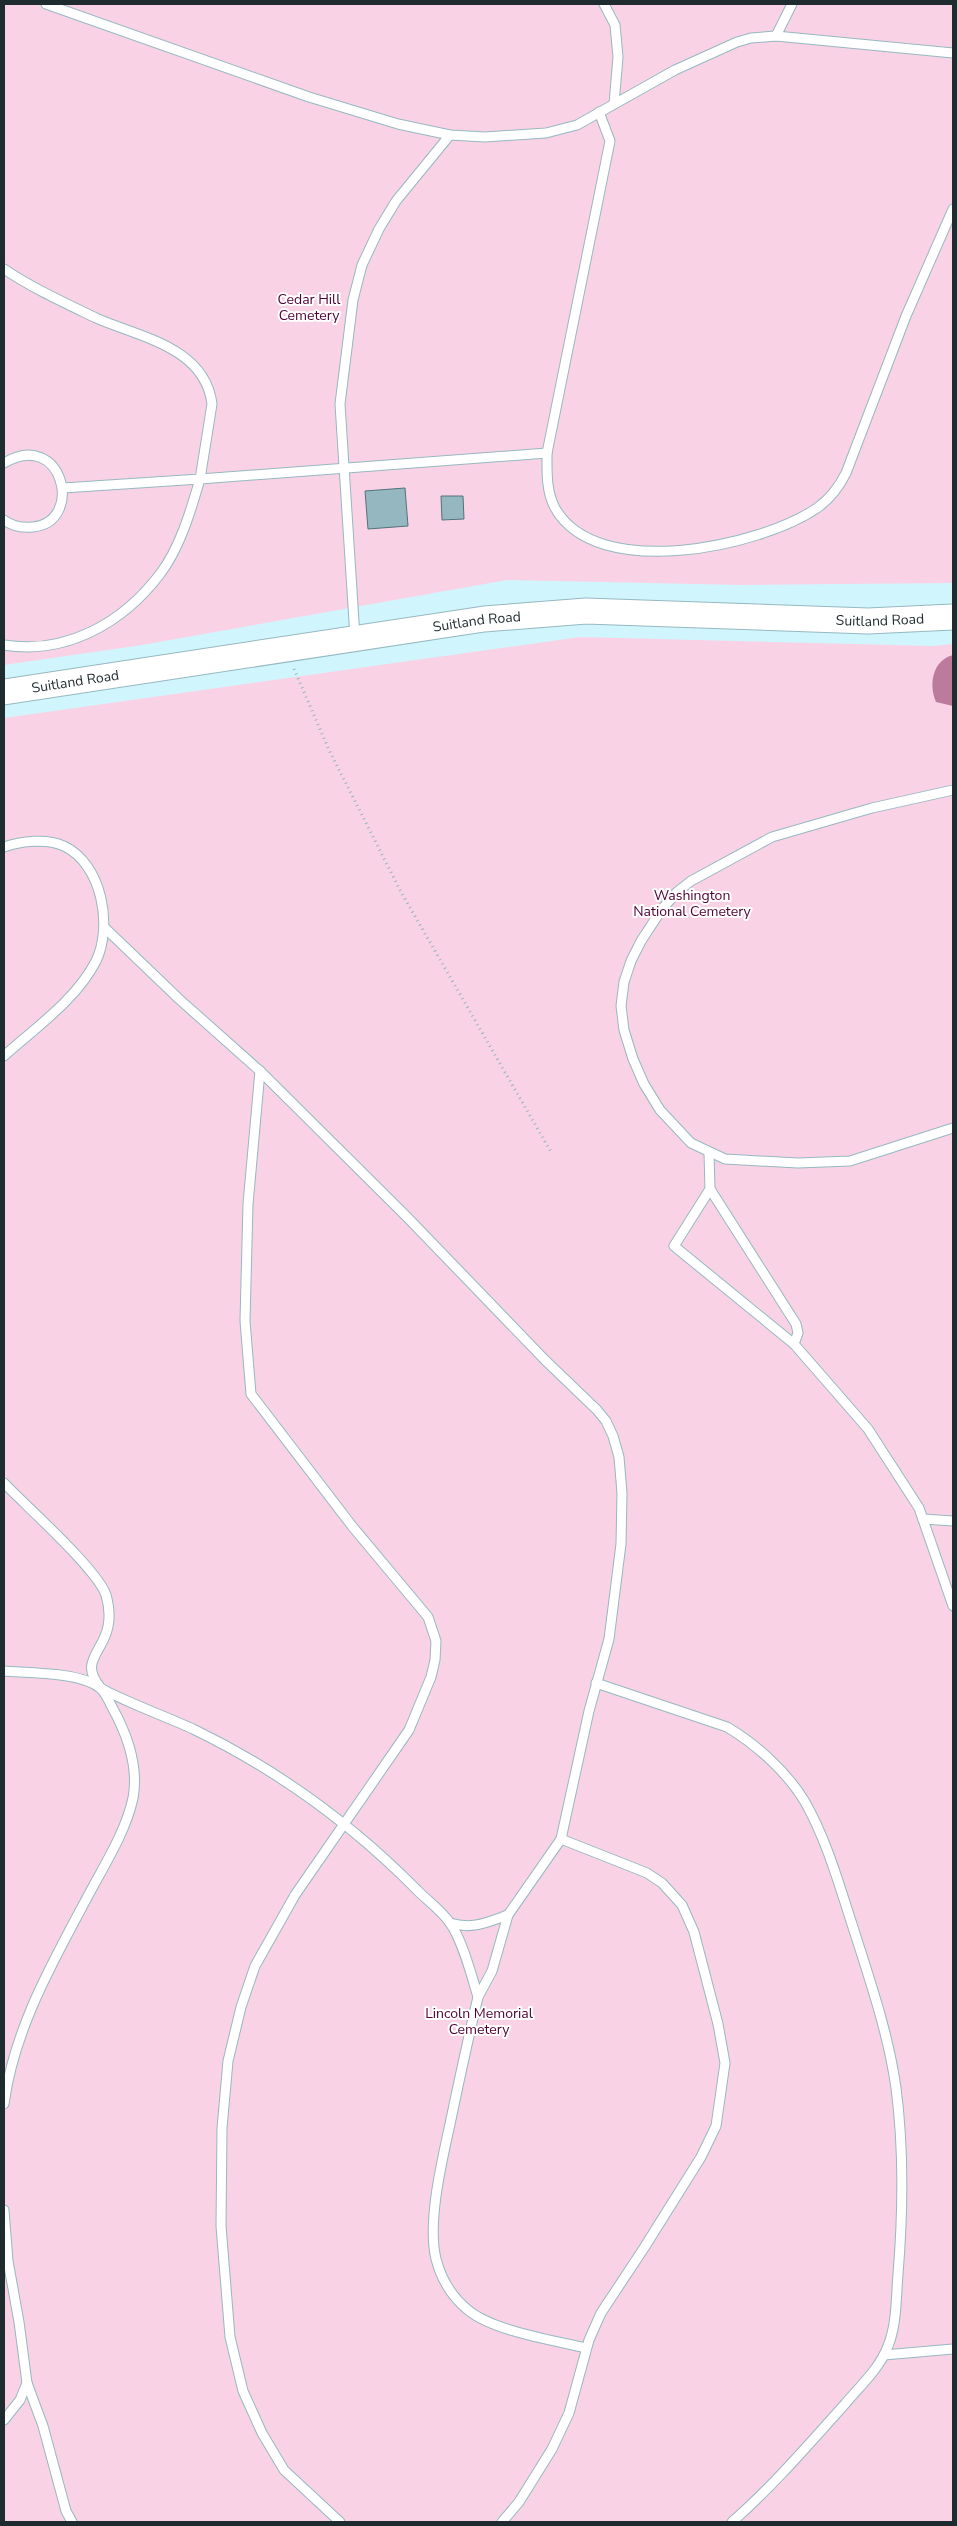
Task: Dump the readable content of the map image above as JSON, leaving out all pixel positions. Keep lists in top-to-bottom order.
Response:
{
  "streets": {
    "main road": ["Suitland Road"]
  },
  "parks": ["Cedar Hill Cemetery", "Washington National Cemetery", "Lincoln Memorial Cemetery"]
}
